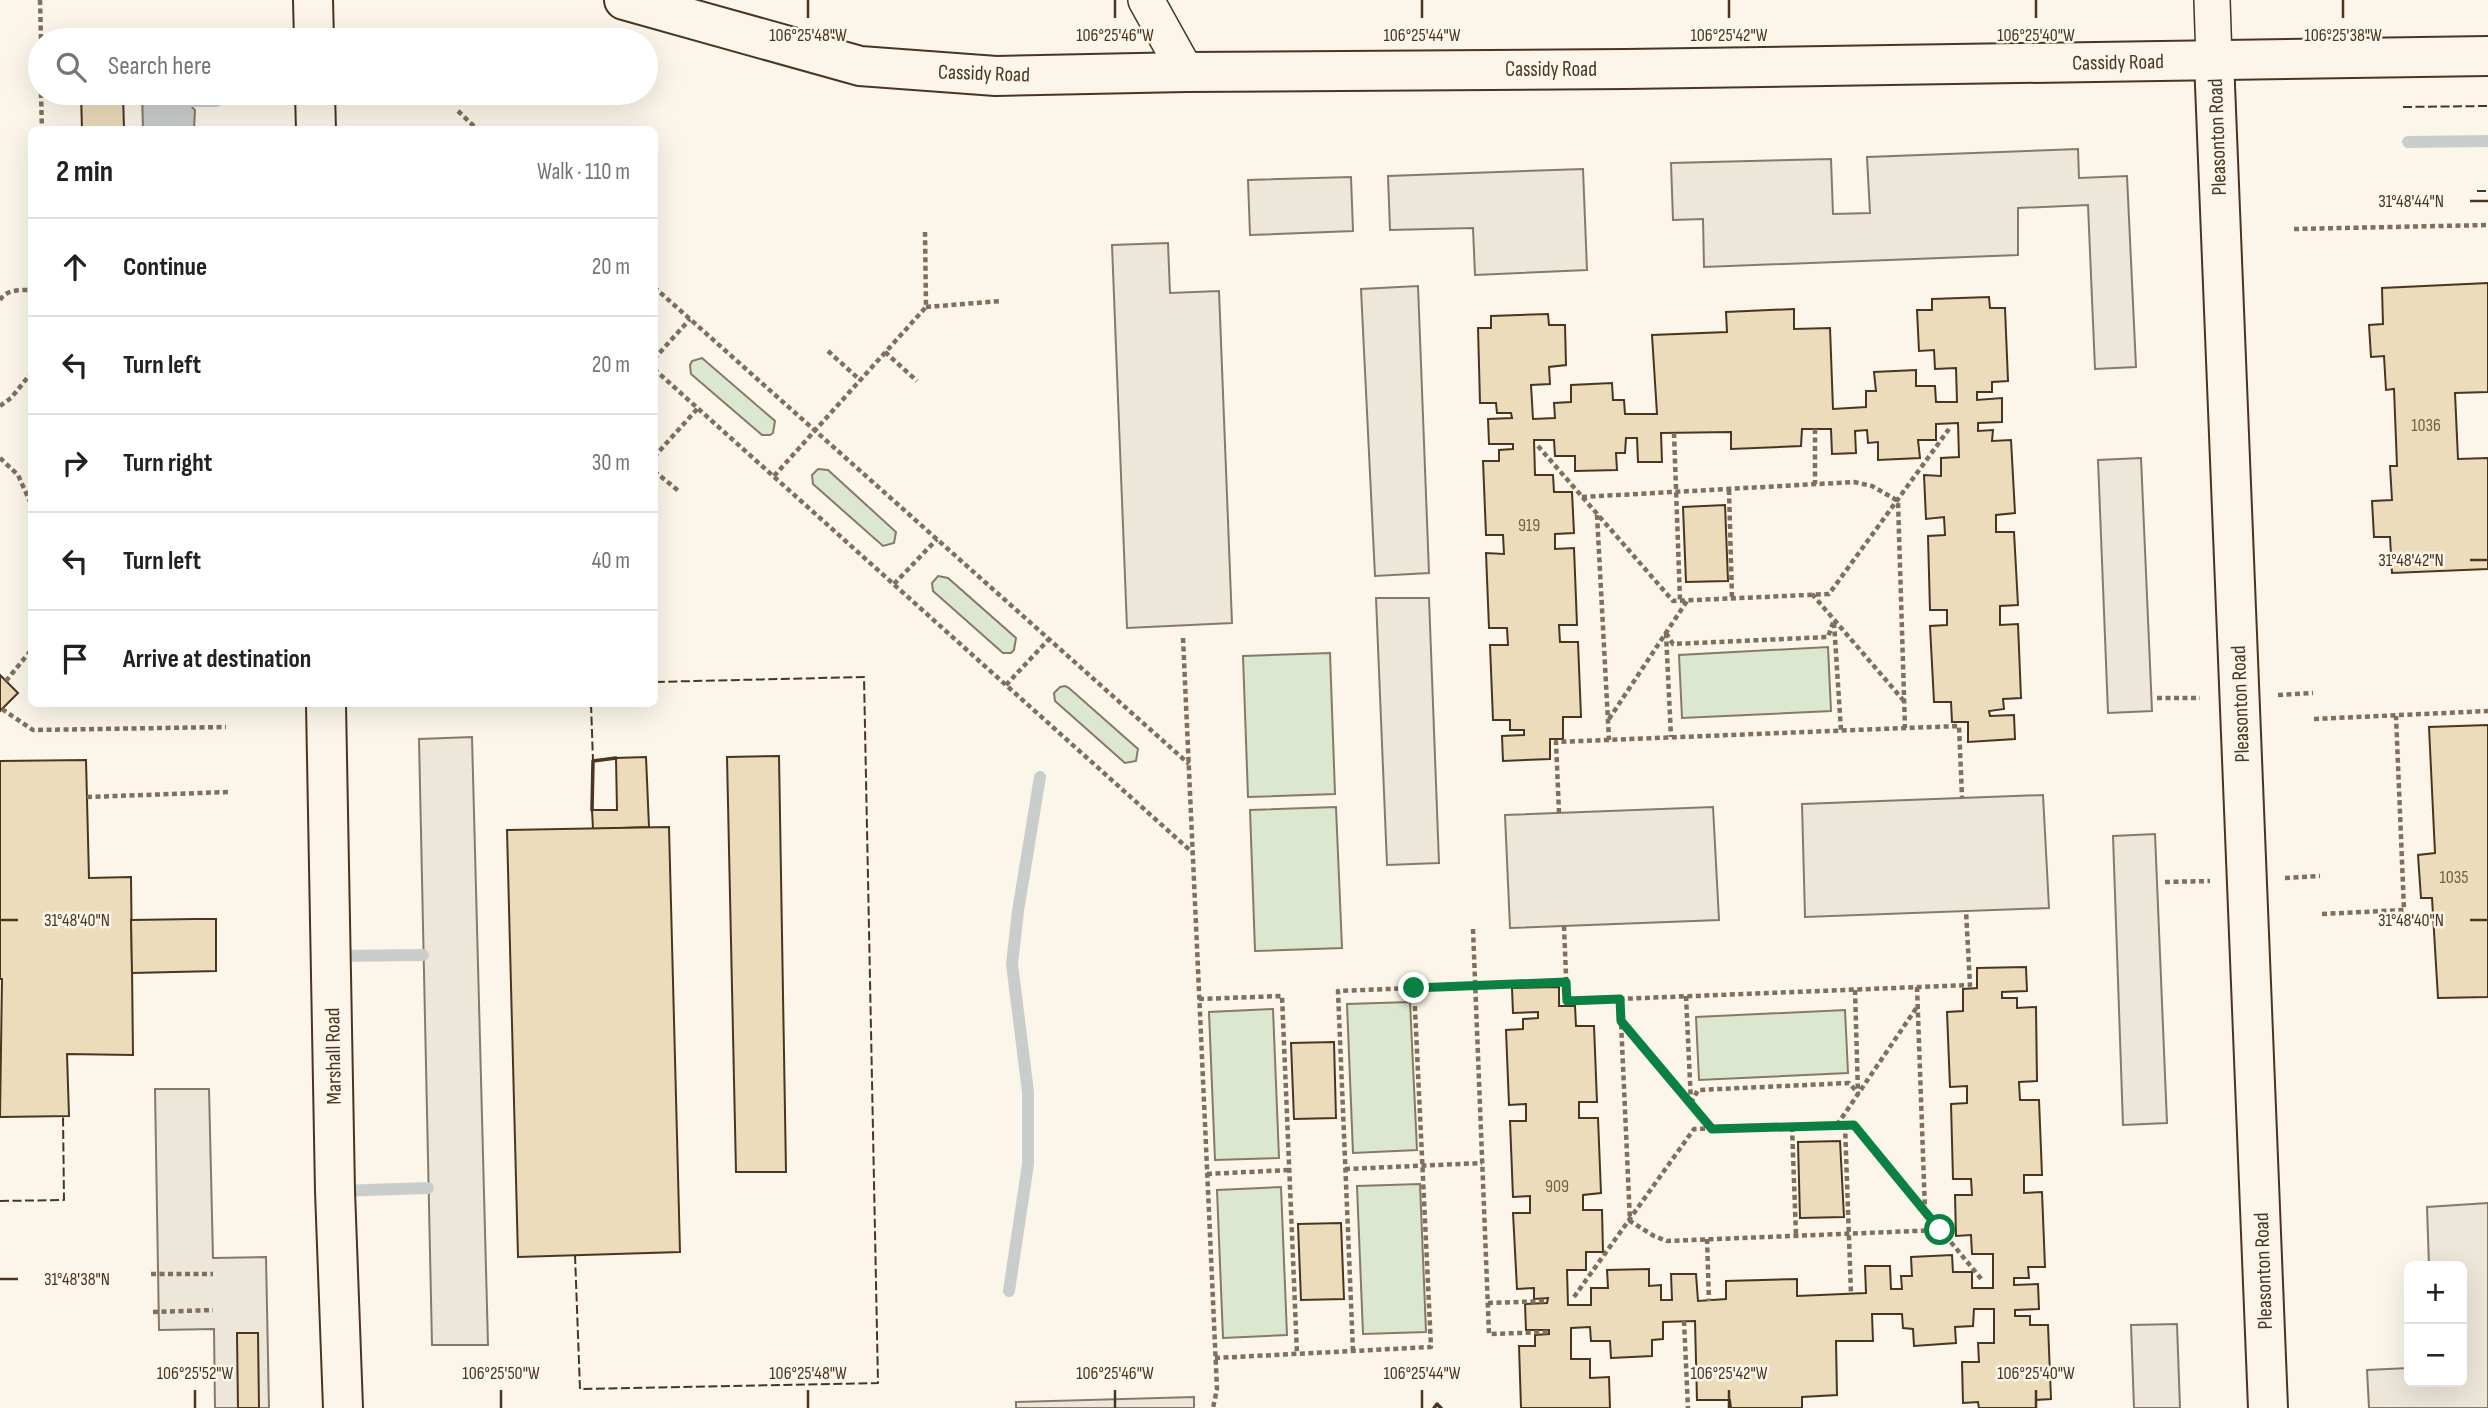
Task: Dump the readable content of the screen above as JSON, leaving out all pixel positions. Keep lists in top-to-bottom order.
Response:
{
  "streets": {
    "street": ["Cassidy Road", "Pleasonton Road", "Marshall Road"]
  },
  "crossings": [
    ["Cassidy Road", "Pleasonton Road"]
  ],
  "house_numbers": [
    "1036",
    "919",
    "1035",
    "909"
  ],
  "page": {
    "search": "Search here",
    "heading": ["2 min", "Walk · 110 m"],
    "list": [
      ["Continue", "20 m"],
      ["Turn left", "20 m"],
      ["Turn right", "30 m"],
      ["Turn left", "40 m"],
      "Arrive at destination"
    ],
    "map_buttons": ["+", "−"]
  },
  "coordinates": [
    "106°25'48\"W",
    "106°25'46\"W",
    "106°25'44\"W",
    "106°25'42\"W",
    "106°25'40\"W",
    "106°25'38\"W",
    "31°48'44\"N",
    "31°48'42\"N",
    "31°48'40\"N",
    "31°48'38\"N",
    "106°25'52\"W",
    "106°25'50\"W"
  ]
}
